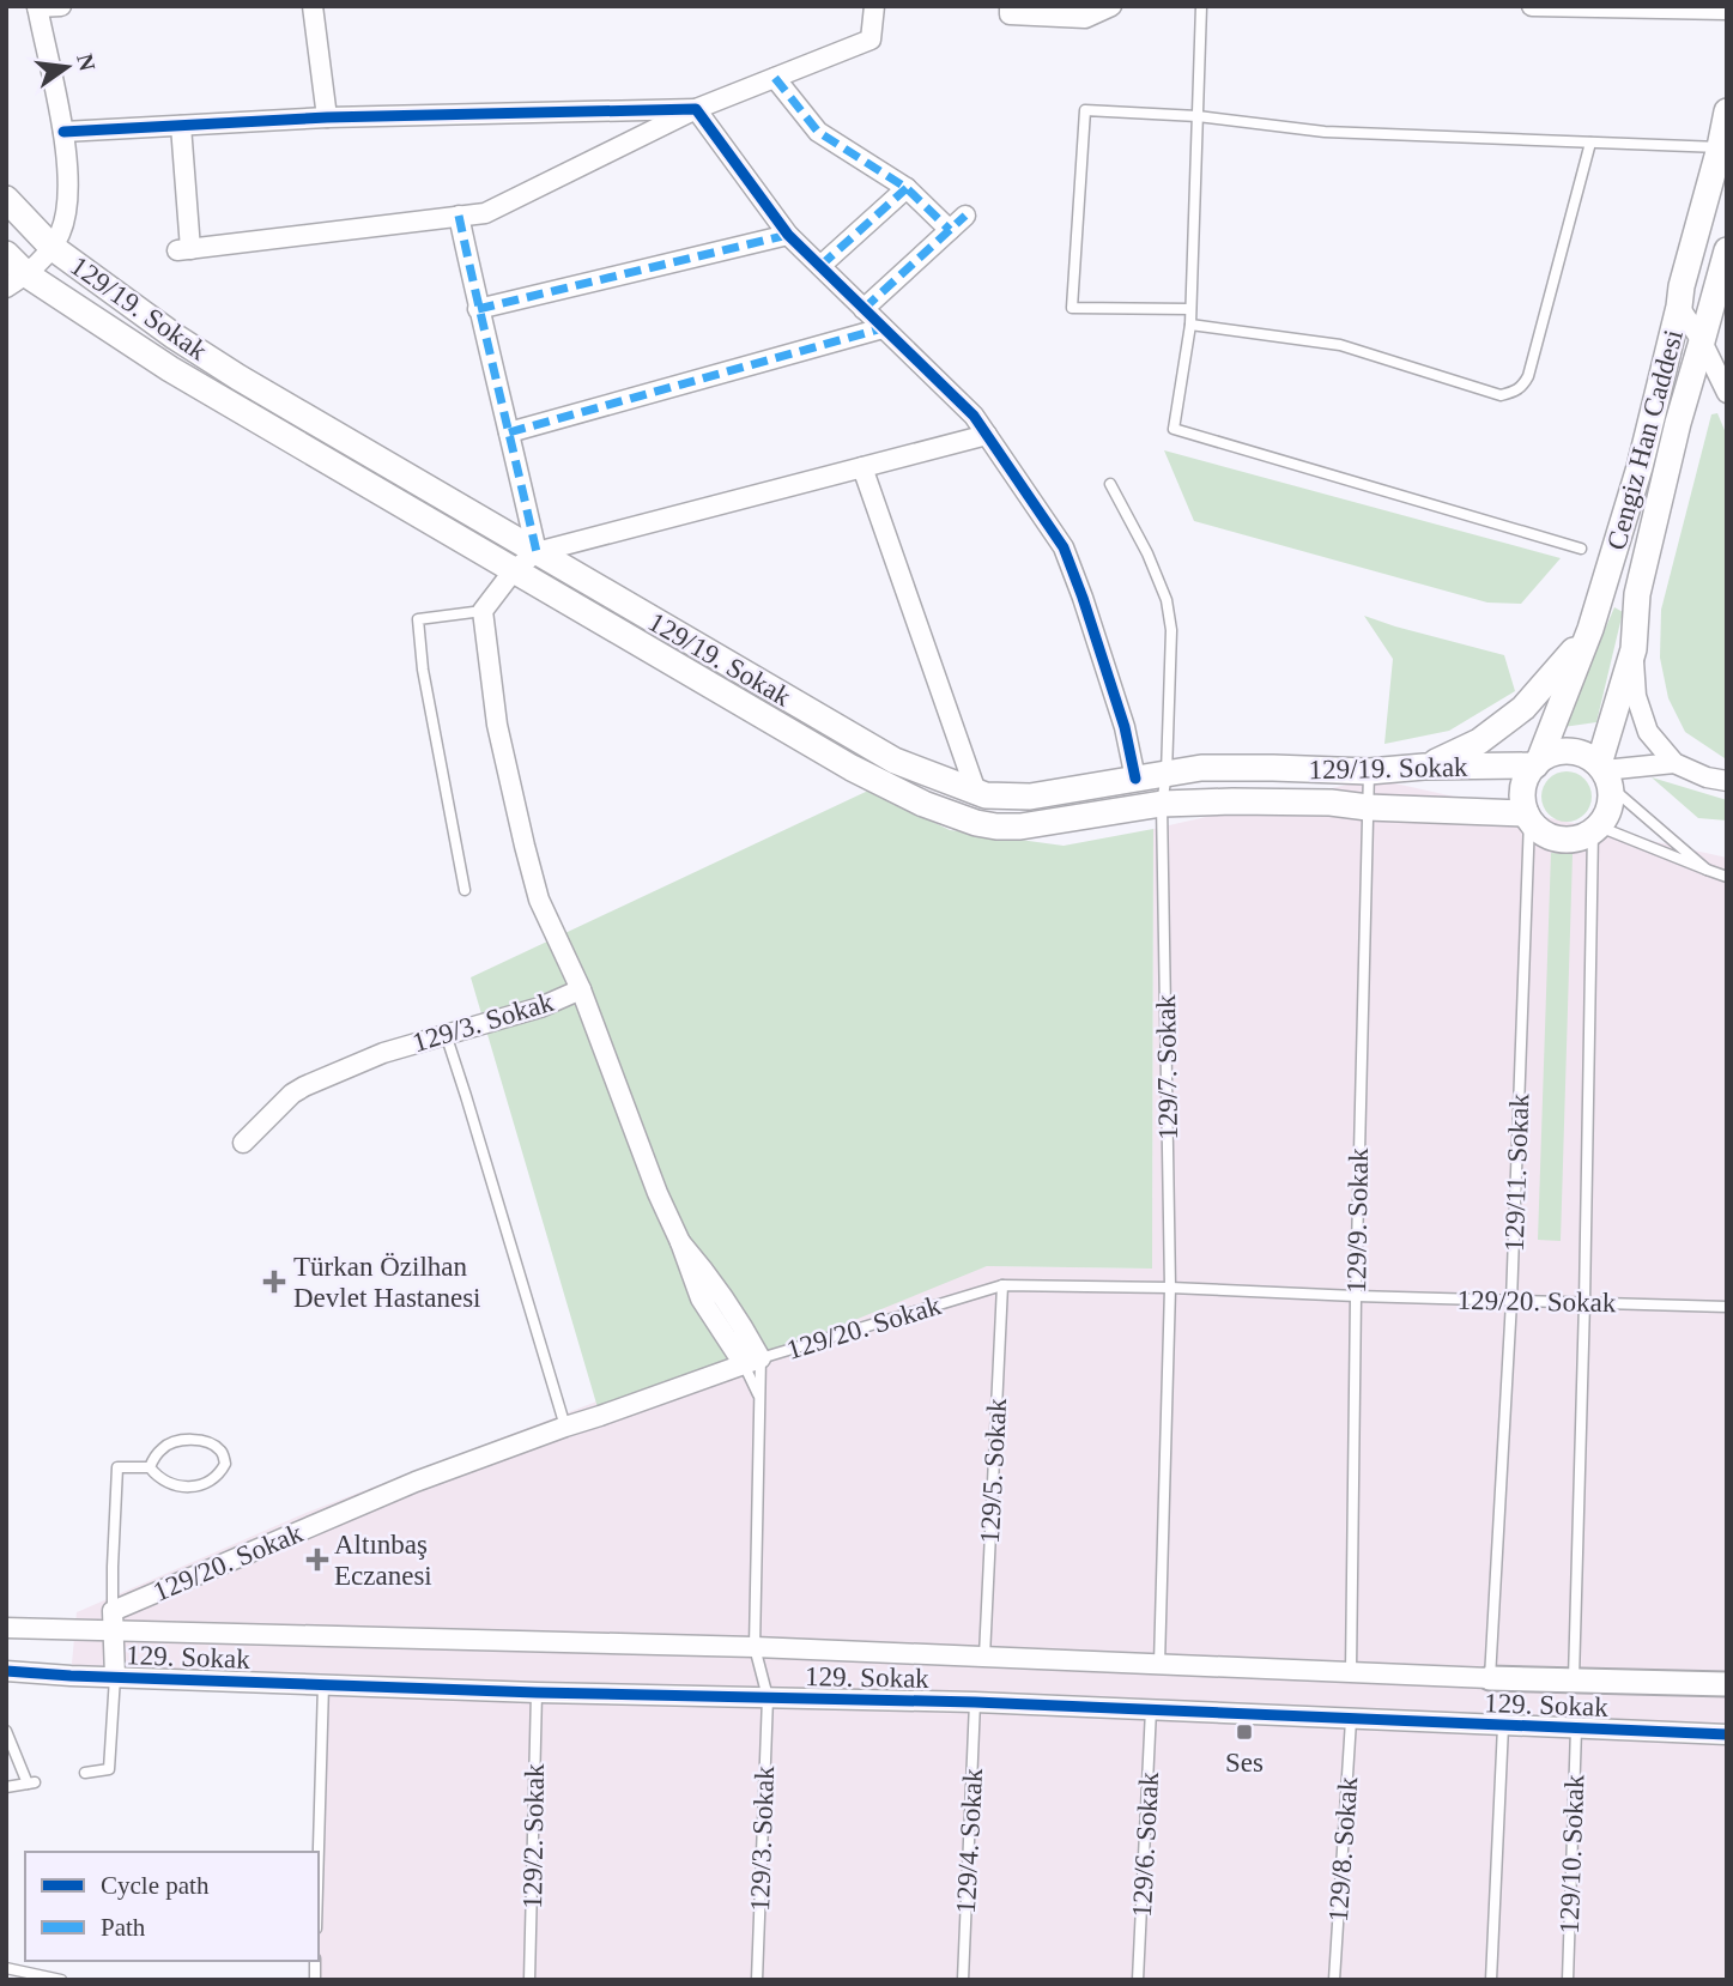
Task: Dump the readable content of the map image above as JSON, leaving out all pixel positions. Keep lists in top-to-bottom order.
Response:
{
  "streets": {
    "main road": ["129/19. Sokak", "Cengiz Han Caddesi"],
    "street": ["129/3. Sokak", "129/20. Sokak", "129. Sokak"],
    "lane": [
      "129/7. Sokak",
      "129/11. Sokak",
      "129/9. Sokak",
      "129/5. Sokak",
      "129/2. Sokak",
      "129/4. Sokak",
      "129/6. Sokak",
      "129/8. Sokak",
      "129/10. Sokak"
    ]
  },
  "crossings": [
    ["129/19. Sokak", "Cengiz Han Caddesi"],
    ["129/19. Sokak", "129/7. Sokak"],
    ["129/19. Sokak", "129/11. Sokak"],
    ["129/19. Sokak", "129/9. Sokak"],
    ["Cengiz Han Caddesi", "129/11. Sokak"],
    ["129/3. Sokak", "129/20. Sokak"],
    ["129/3. Sokak", "129. Sokak"],
    ["129/7. Sokak", "129/20. Sokak"],
    ["129/7. Sokak", "129. Sokak"],
    ["129/11. Sokak", "129/20. Sokak"],
    ["129/11. Sokak", "129. Sokak"],
    ["129/9. Sokak", "129/20. Sokak"],
    ["129/9. Sokak", "129. Sokak"],
    ["129/20. Sokak", "129/5. Sokak"],
    ["129/5. Sokak", "129. Sokak"],
    ["129. Sokak", "129/2. Sokak"],
    ["129. Sokak", "129/4. Sokak"],
    ["129. Sokak", "129/6. Sokak"],
    ["129. Sokak", "129/8. Sokak"],
    ["129. Sokak", "129/10. Sokak"]
  ],
  "places": {
    "health": ["Türkan Özilhan Devlet Hastanesi", "Altınbaş Eczanesi"],
    "transit": ["Ses"]
  },
  "legend": ["Cycle path", "Path"],
  "north": "right"
}
